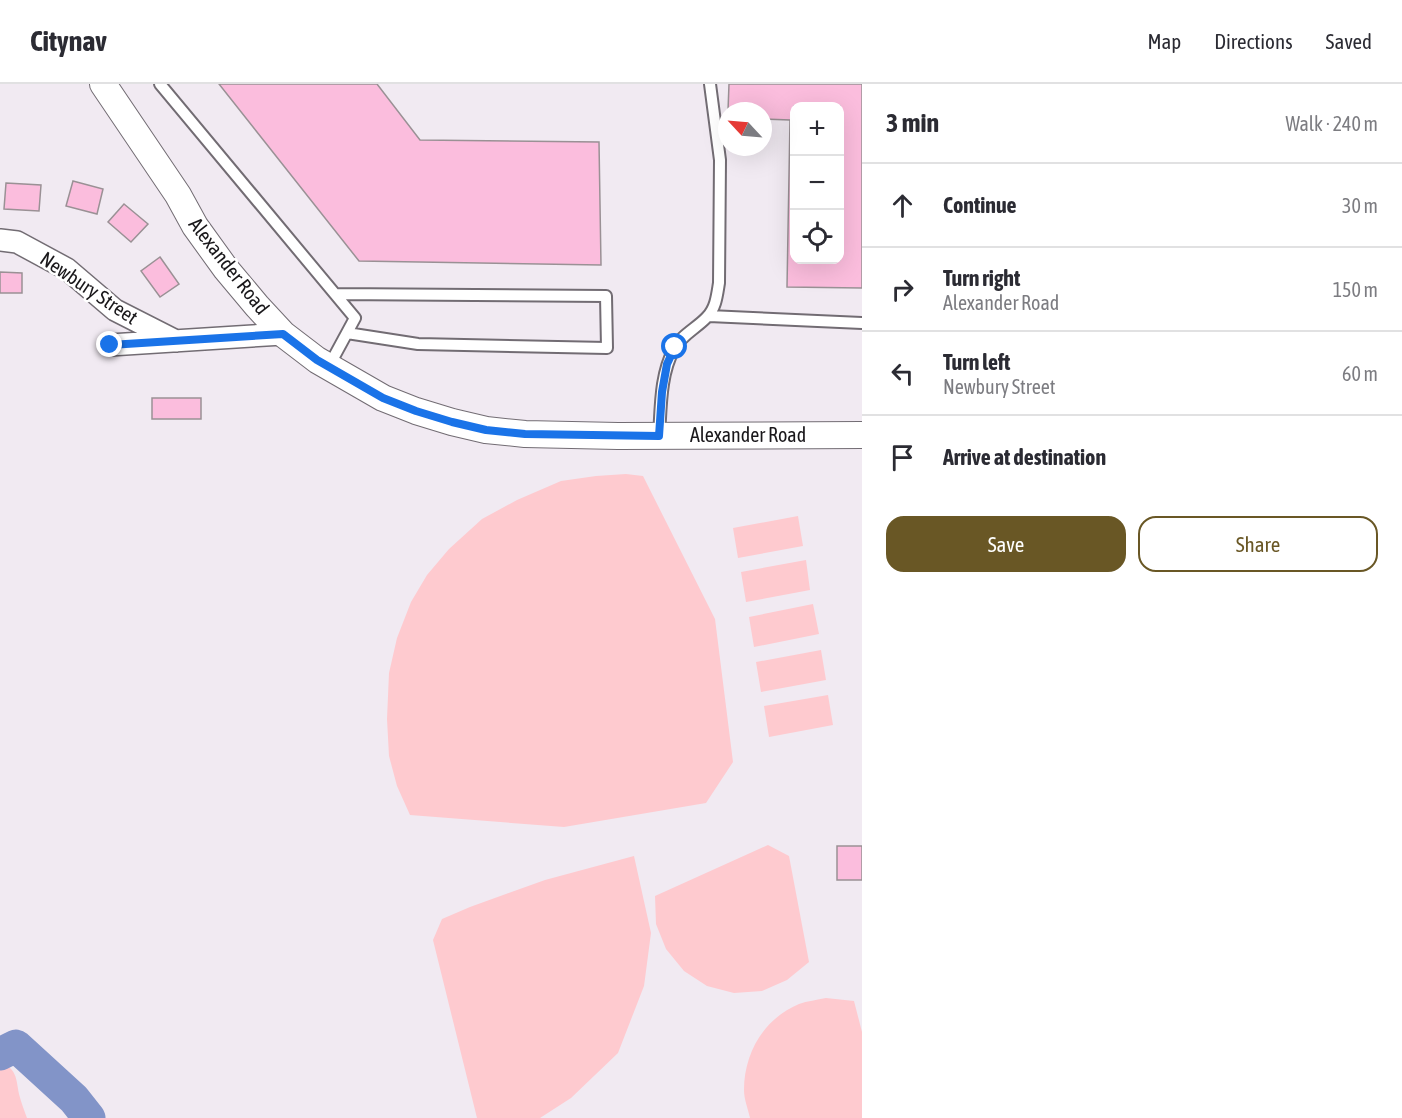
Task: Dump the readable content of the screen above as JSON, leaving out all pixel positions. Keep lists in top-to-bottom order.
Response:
{
  "streets": {
    "street": ["Alexander Road", "Newbury Street"]
  },
  "crossings": [
    ["Alexander Road", "Newbury Street"]
  ],
  "north": "top left",
  "page": {
    "header": "Citynav",
    "nav": ["Map", "Directions", "Saved"],
    "heading": ["3 min", "Walk · 240 m"],
    "map_buttons": ["+", "−"],
    "list": [
      ["Continue", "30 m"],
      ["Turn right", "Alexander Road", "150 m"],
      ["Turn left", "Newbury Street", "60 m"],
      "Arrive at destination"
    ],
    "buttons": ["Save", "Share"]
  }
}
